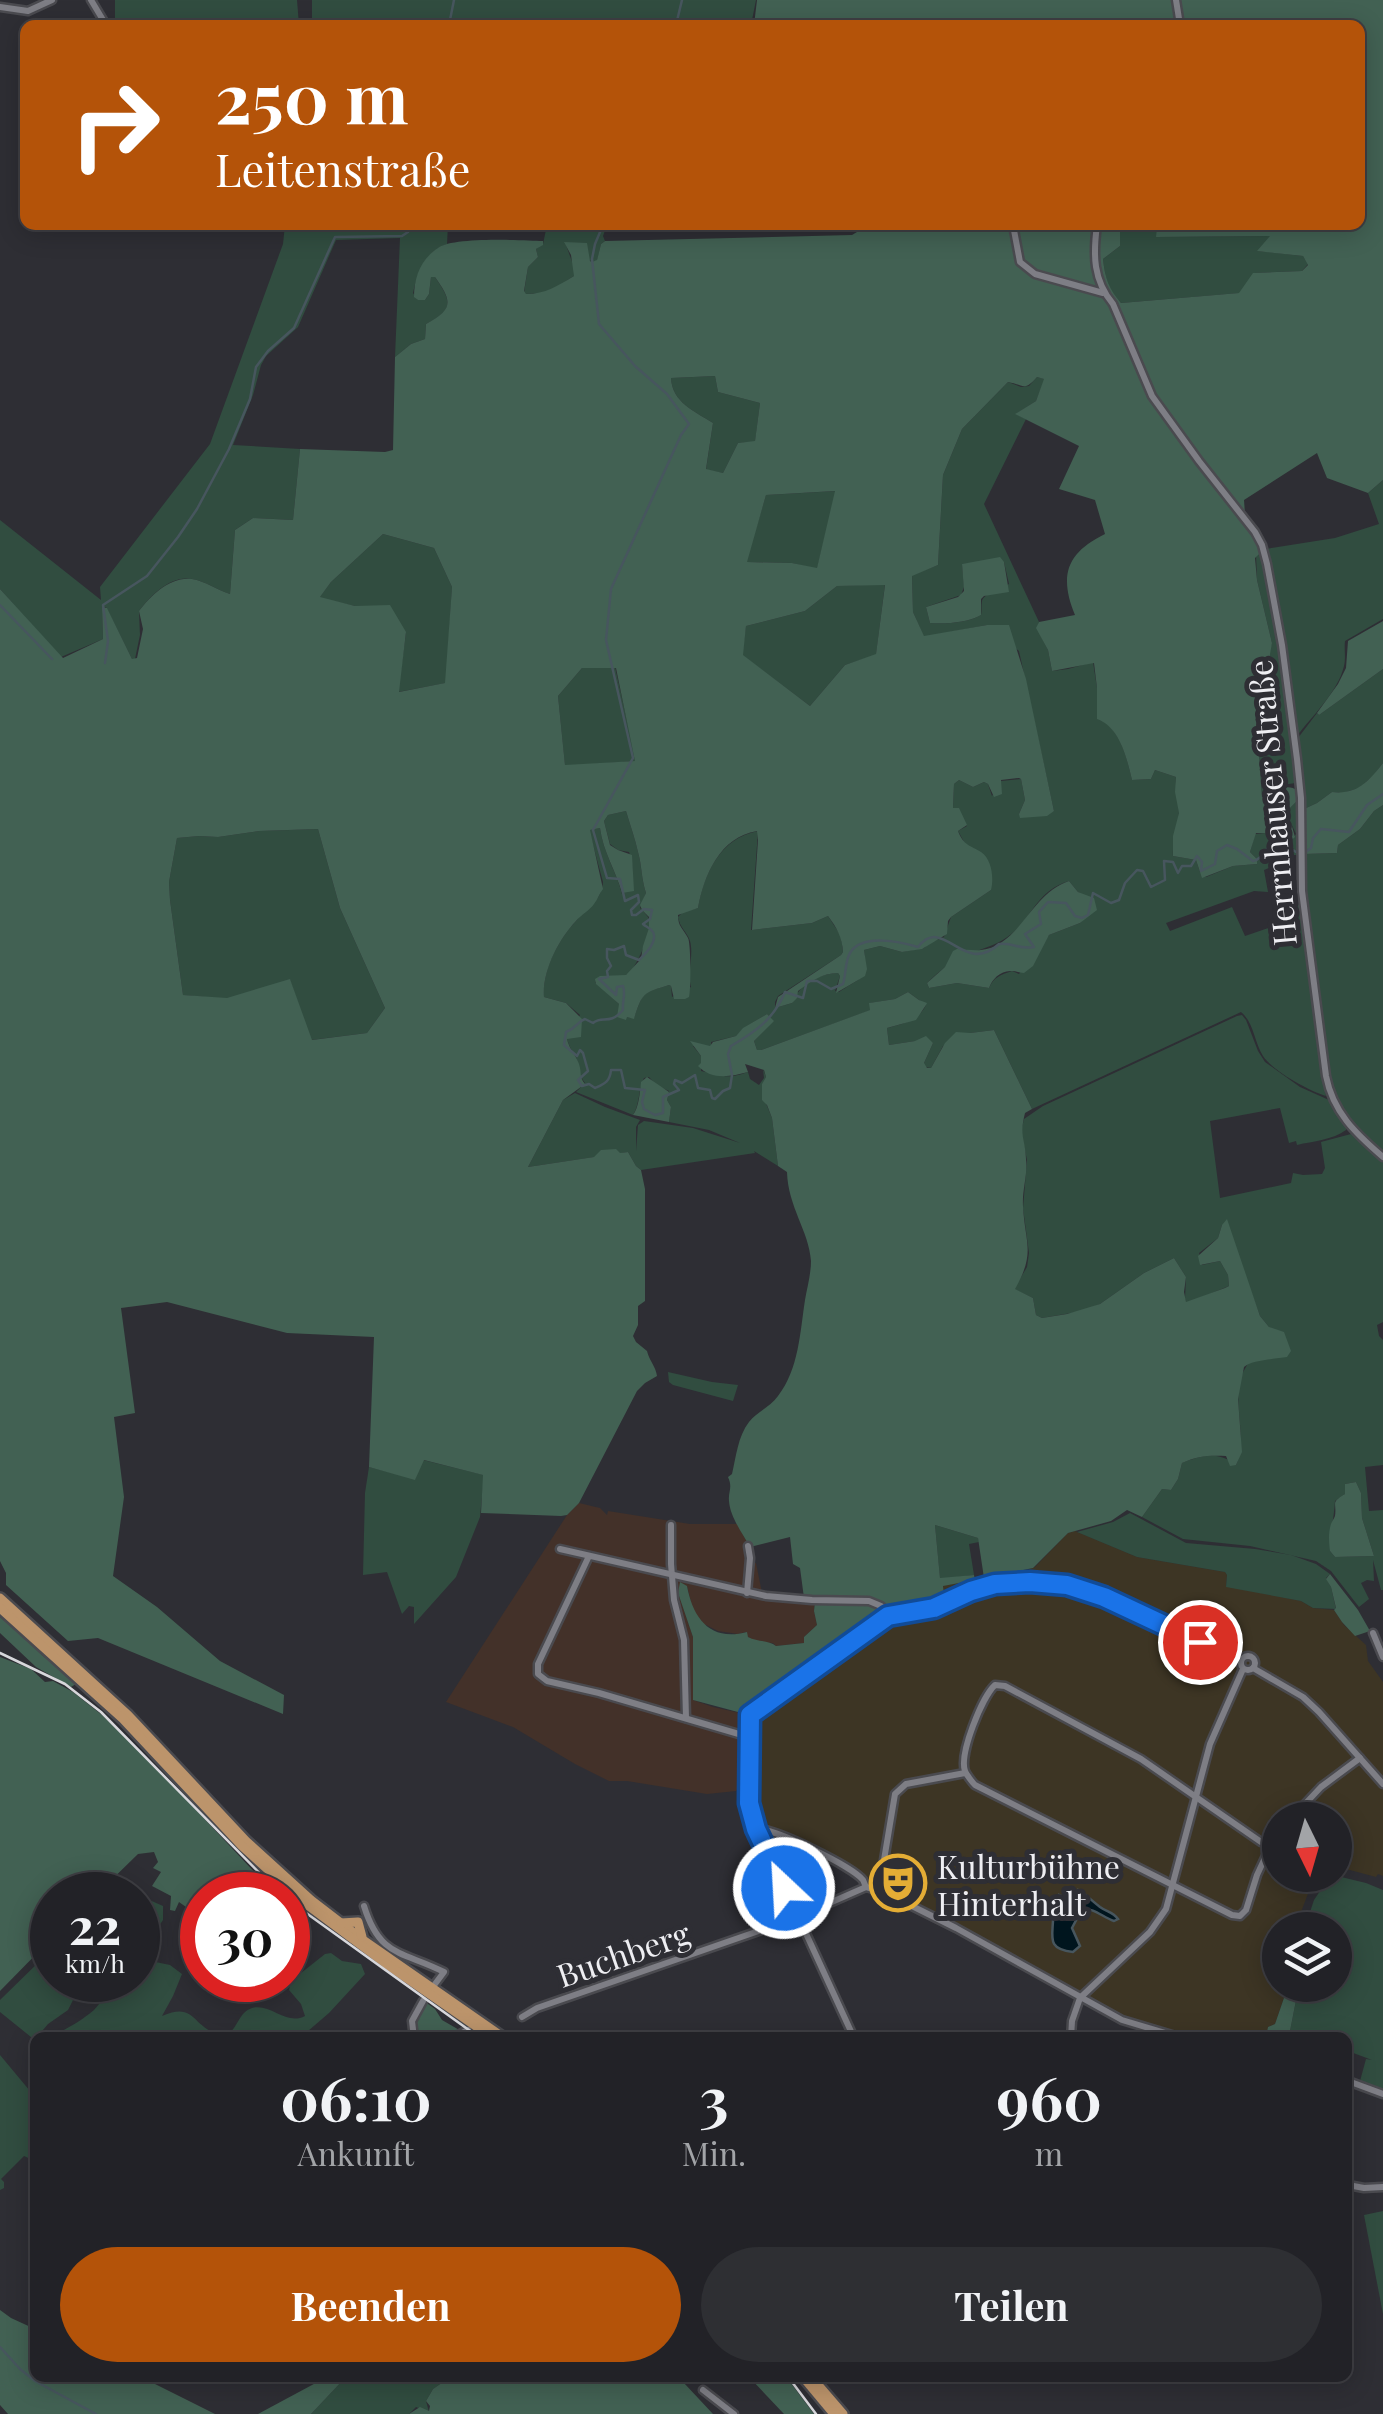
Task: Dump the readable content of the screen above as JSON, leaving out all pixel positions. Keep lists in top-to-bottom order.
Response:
{
  "streets": {
    "street": ["Herrnhauser Straße", "Buchberg"]
  },
  "places": {
    "theatre": ["Kulturbühne Hinterhalt"]
  },
  "north": "bottom",
  "page": {
    "turn": ["250 m", "Leitenstraße"],
    "speed": "22 km/h",
    "limit": "30",
    "eta": [
      "06:10",
      "Ankunft",
      "3",
      "Min.",
      "960",
      "m"
    ],
    "buttons": ["Beenden", "Teilen"]
  }
}
